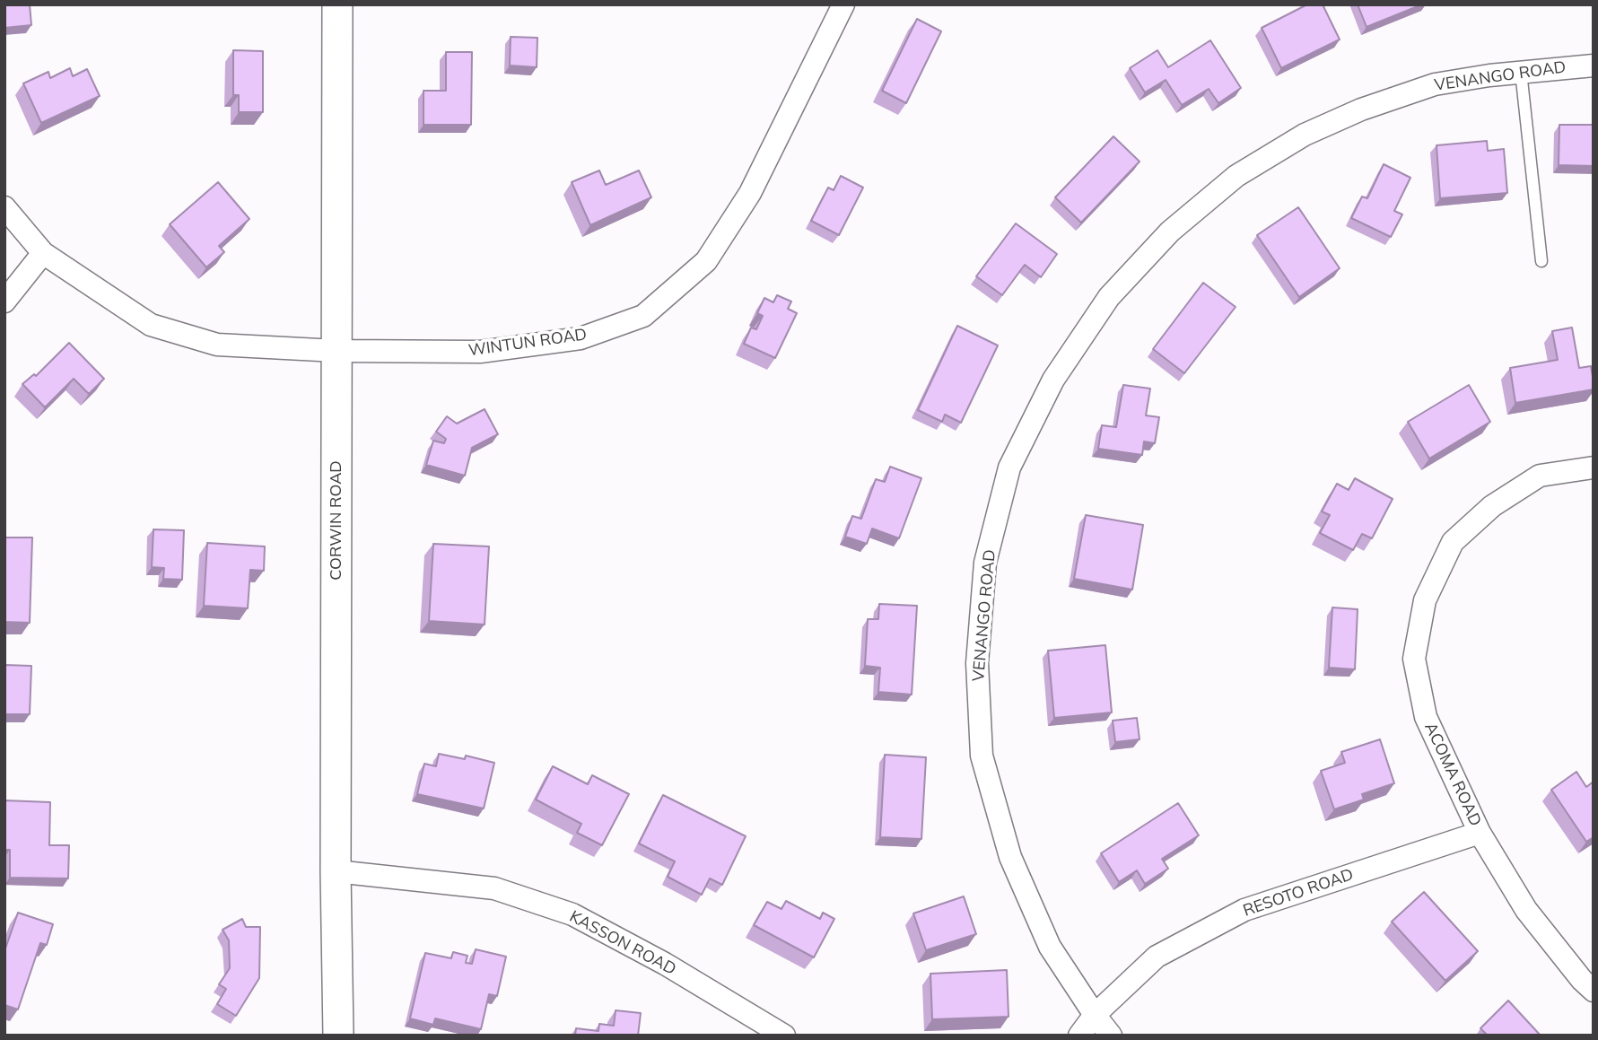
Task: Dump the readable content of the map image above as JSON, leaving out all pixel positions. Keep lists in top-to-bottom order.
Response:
{
  "streets": {
    "main road": ["CORWIN ROAD"],
    "street": [
      "VENANGO ROAD",
      "WINTUN ROAD",
      "ACOMA ROAD",
      "RESOTO ROAD",
      "KASSON ROAD"
    ]
  },
  "crossings": [
    ["VENANGO ROAD", "RESOTO ROAD"],
    ["WINTUN ROAD", "CORWIN ROAD"],
    ["CORWIN ROAD", "KASSON ROAD"],
    ["ACOMA ROAD", "RESOTO ROAD"]
  ]
}
